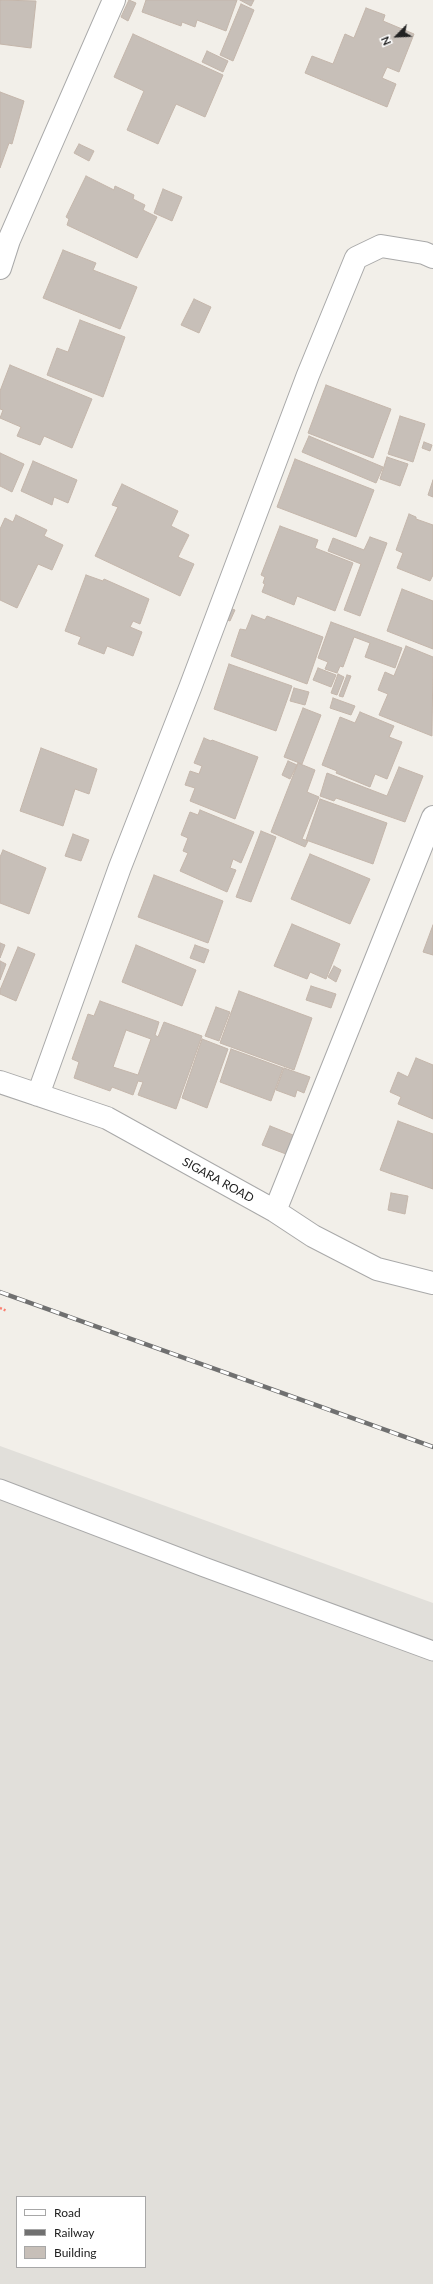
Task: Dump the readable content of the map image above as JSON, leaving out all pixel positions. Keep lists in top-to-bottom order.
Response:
{
  "streets": {
    "street": ["SIGARA ROAD"]
  },
  "legend": ["Road", "Railway", "Building"],
  "north": "bottom left"
}
